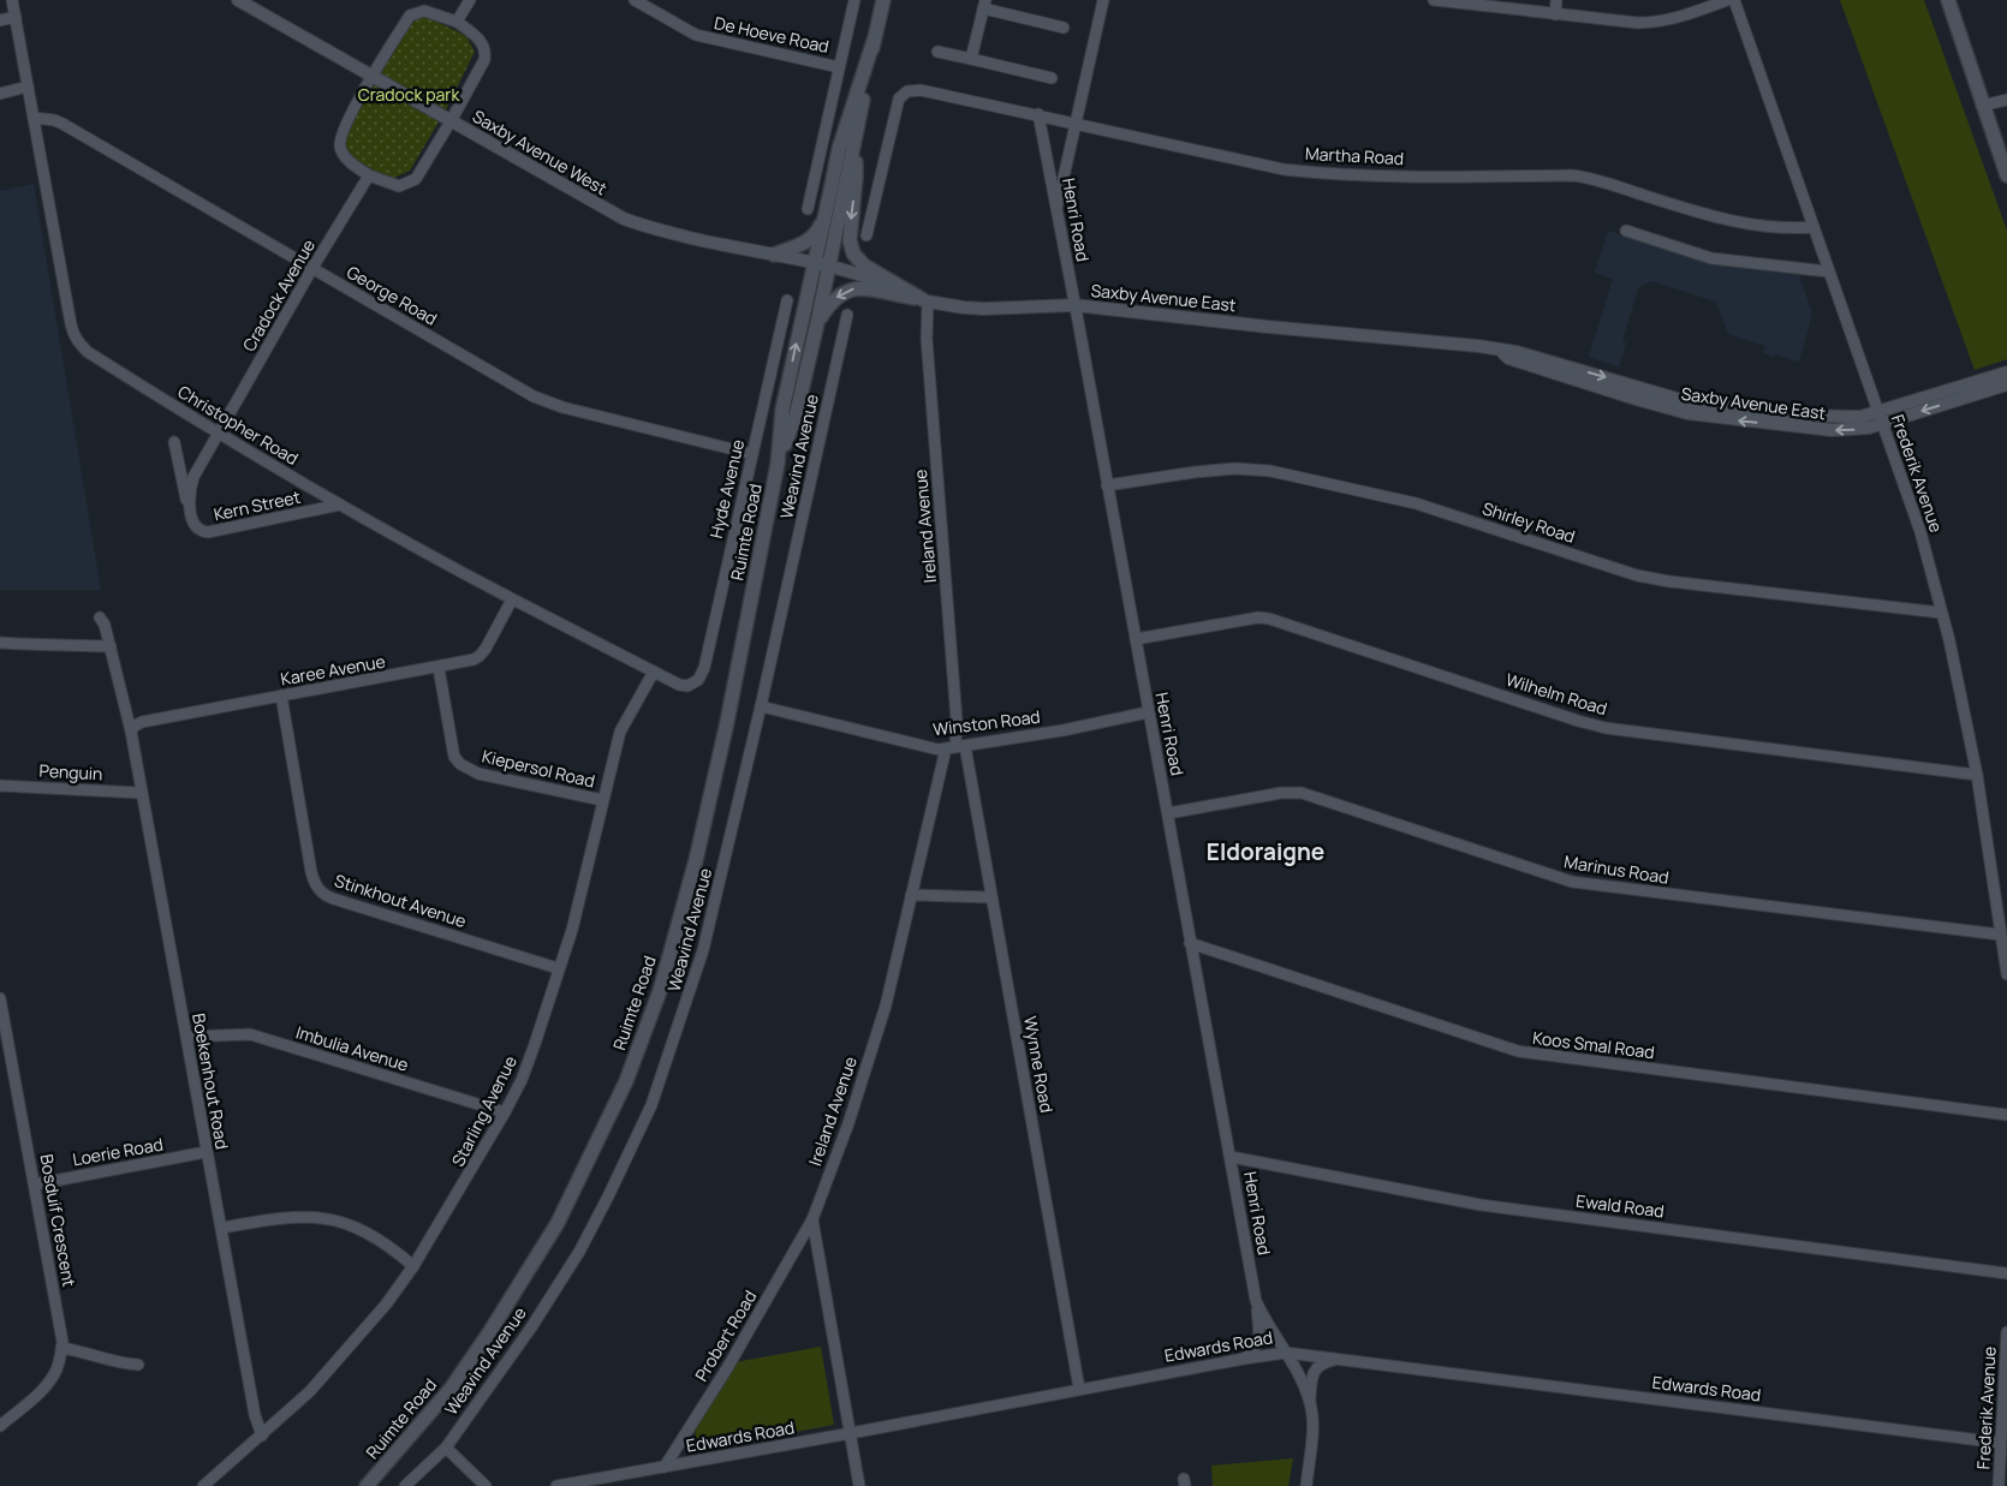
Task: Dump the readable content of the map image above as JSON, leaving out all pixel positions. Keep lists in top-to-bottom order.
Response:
{
  "streets": {
    "main road": ["Ruimte Road"],
    "street": [
      "De Hoeve Road",
      "Saxby Avenue West",
      "Martha Road",
      "Henri Road",
      "Cradock Avenue",
      "George Road",
      "Saxby Avenue East",
      "Christopher Road",
      "Weavind Avenue",
      "Frederik Avenue",
      "Hyde Avenue",
      "Kern Street",
      "Shirley Road",
      "Ireland Avenue",
      "Karee Avenue",
      "Wilhelm Road",
      "Winston Road",
      "Kiepersol Road",
      "Penguin",
      "Marinus Road",
      "Stinkhout Avenue",
      "Koos Smal Road",
      "Imbulia Avenue",
      "Wynne Road",
      "Boekenhout Road",
      "Starling Avenue",
      "Loerie Road",
      "Ewald Road",
      "Bosduif Crescent",
      "Probert Road",
      "Edwards Road"
    ]
  },
  "crossings": [
    ["Saxby Avenue West", "Saxby Avenue East"],
    ["Saxby Avenue West", "Ruimte Road"],
    ["Martha Road", "Henri Road"],
    ["Martha Road", "Frederik Avenue"],
    ["Henri Road", "Saxby Avenue East"],
    ["Henri Road", "Shirley Road"],
    ["Henri Road", "Wilhelm Road"],
    ["Henri Road", "Winston Road"],
    ["Henri Road", "Marinus Road"],
    ["Henri Road", "Koos Smal Road"],
    ["Henri Road", "Ewald Road"],
    ["Henri Road", "Edwards Road"],
    ["Cradock Avenue", "George Road"],
    ["Cradock Avenue", "Christopher Road"],
    ["Cradock Avenue", "Kern Street"],
    ["George Road", "Christopher Road"],
    ["George Road", "Hyde Avenue"],
    ["Saxby Avenue East", "Frederik Avenue"],
    ["Saxby Avenue East", "Ireland Avenue"],
    ["Saxby Avenue East", "Ruimte Road"],
    ["Christopher Road", "Hyde Avenue"],
    ["Christopher Road", "Kern Street"],
    ["Christopher Road", "Karee Avenue"],
    ["Christopher Road", "Starling Avenue"],
    ["Weavind Avenue", "Winston Road"],
    ["Frederik Avenue", "Shirley Road"],
    ["Frederik Avenue", "Wilhelm Road"],
    ["Frederik Avenue", "Marinus Road"],
    ["Frederik Avenue", "Edwards Road"],
    ["Ireland Avenue", "Winston Road"],
    ["Ireland Avenue", "Wynne Road"],
    ["Ireland Avenue", "Probert Road"],
    ["Karee Avenue", "Kiepersol Road"],
    ["Karee Avenue", "Stinkhout Avenue"],
    ["Karee Avenue", "Boekenhout Road"],
    ["Winston Road", "Wynne Road"],
    ["Kiepersol Road", "Starling Avenue"],
    ["Penguin", "Boekenhout Road"],
    ["Stinkhout Avenue", "Starling Avenue"],
    ["Imbulia Avenue", "Boekenhout Road"],
    ["Imbulia Avenue", "Starling Avenue"],
    ["Wynne Road", "Edwards Road"],
    ["Boekenhout Road", "Starling Avenue"],
    ["Boekenhout Road", "Loerie Road"],
    ["Loerie Road", "Bosduif Crescent"],
    ["Probert Road", "Edwards Road"]
  ],
  "districts": ["Eldoraigne"],
  "parks": ["Cradock park"]
}
